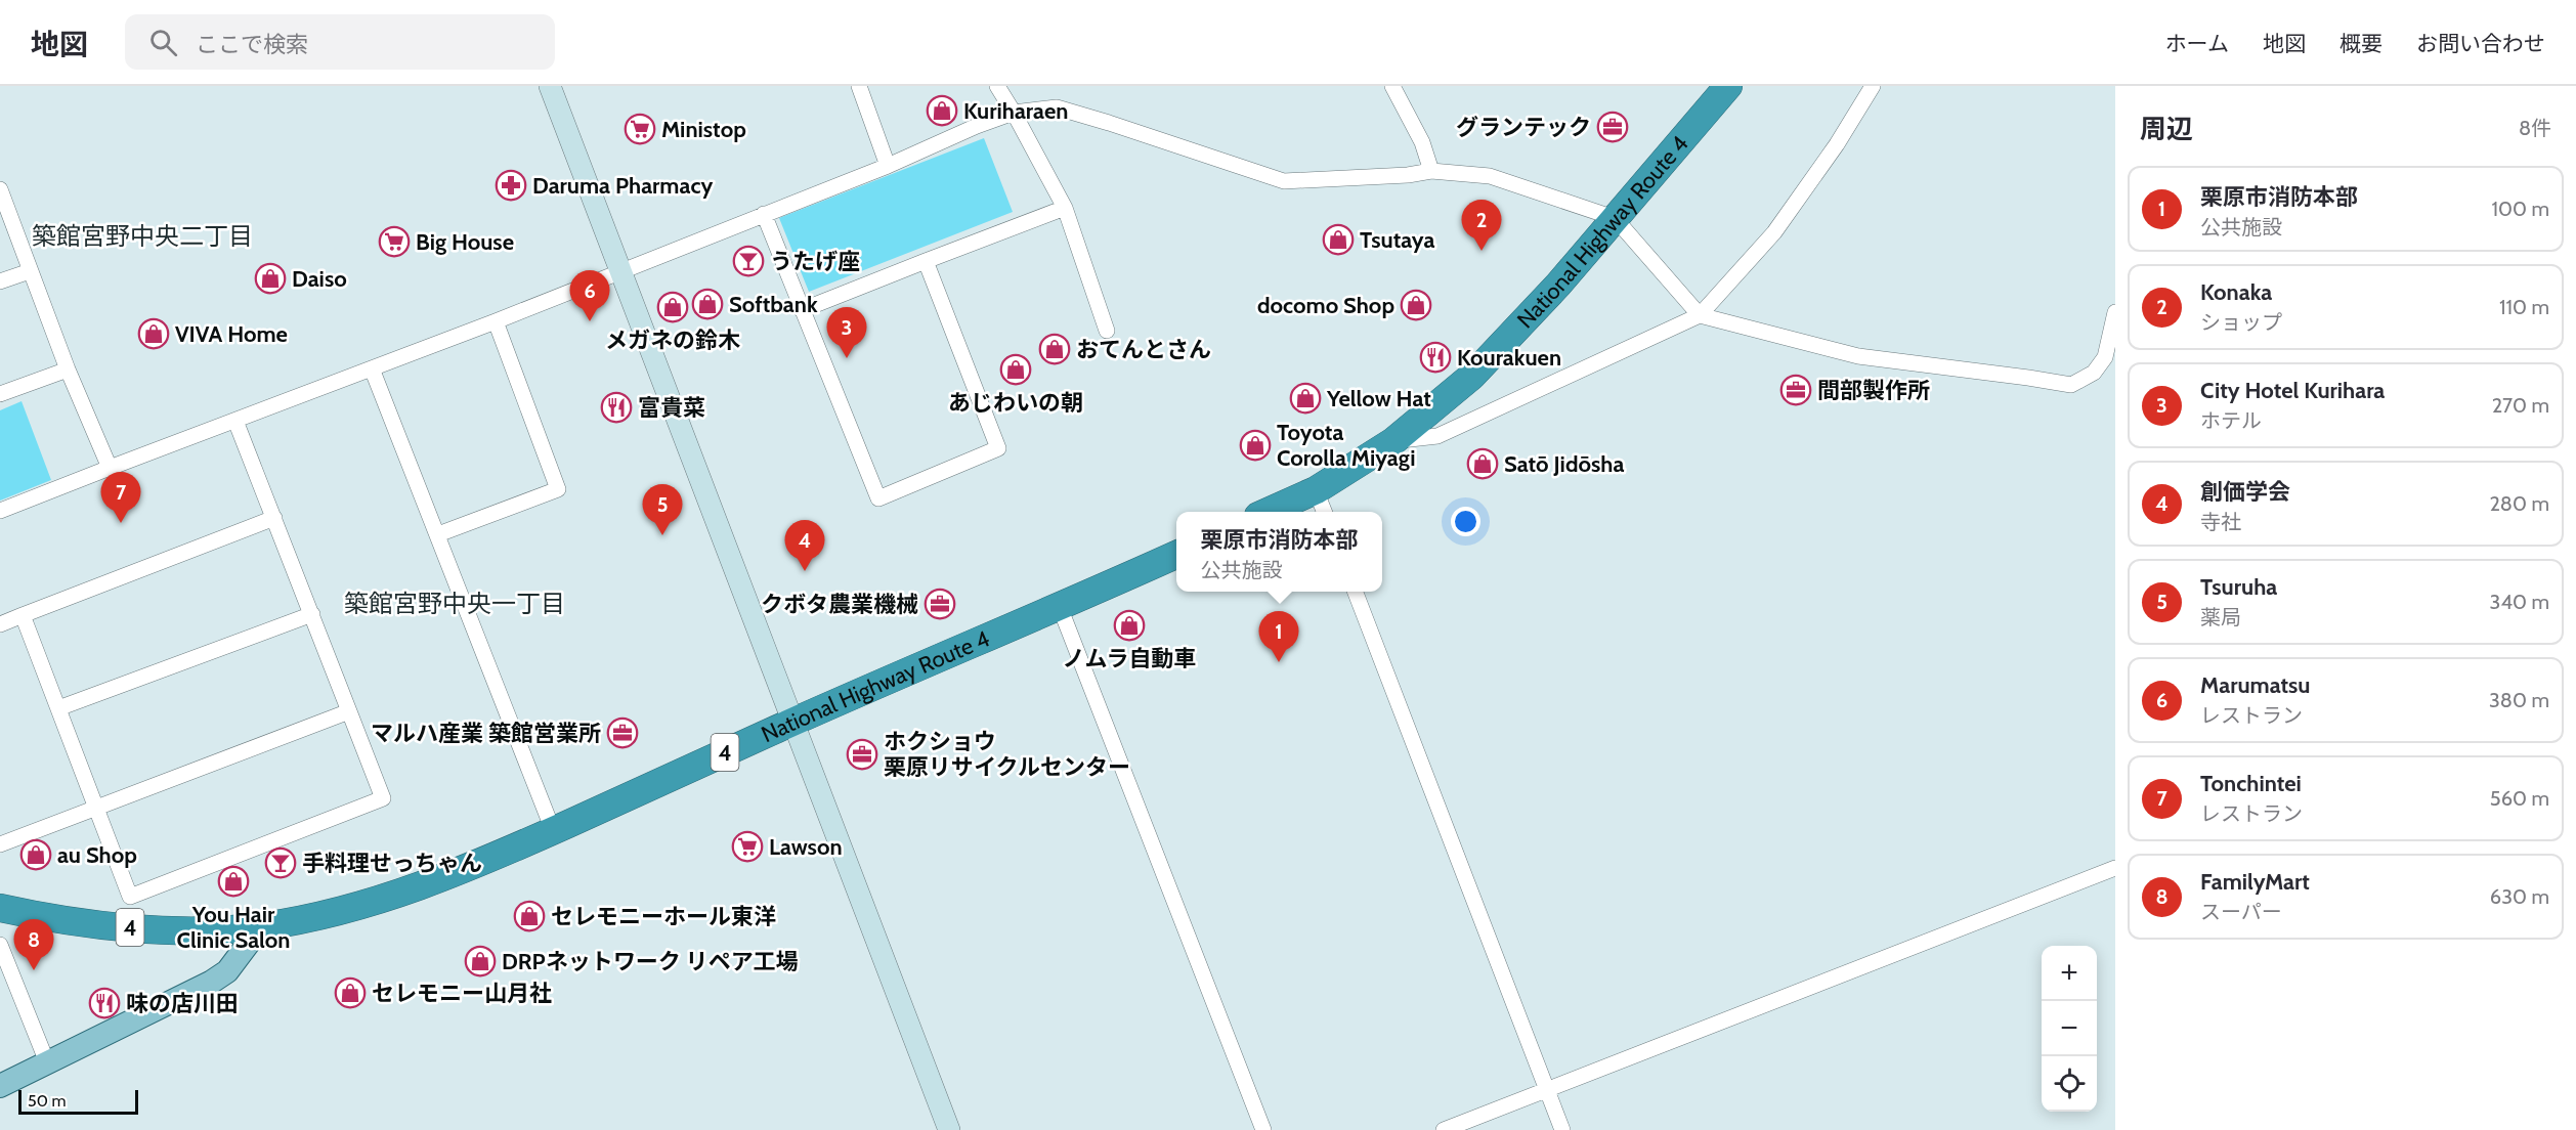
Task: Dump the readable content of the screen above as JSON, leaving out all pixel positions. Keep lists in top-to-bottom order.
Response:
{
  "streets": {
    "highway": ["National Highway Route 4", "4"]
  },
  "districts": ["築館宮野中央二丁目", "築館宮野中央一丁目"],
  "places": {
    "shop": [
      "Kuriharaen",
      "Tsutaya",
      "Daiso",
      "Softbank",
      "docomo Shop",
      "メガネの鈴木",
      "VIVA Home",
      "おてんとさん",
      "あじわいの朝",
      "Yellow Hat",
      "Toyota Corolla Miyagi",
      "Satō Jidōsha",
      "ノムラ自動車",
      "au Shop",
      "You Hair Clinic Salon",
      "セレモニーホール東洋",
      "DRPネットワーク リペア工場",
      "セレモニー山月社"
    ],
    "office": [
      "グランテック",
      "間部製作所",
      "クボタ農業機械",
      "マルハ産業 築館営業所",
      "ホクショウ 栗原リサイクルセンター"
    ],
    "supermarket": ["Ministop", "Big House", "Lawson"],
    "pharmacy": ["Daruma Pharmacy"],
    "bar": ["うたげ座", "手料理せっちゃん"],
    "restaurant": ["Kourakuen", "富貴菜", "味の店川田"]
  },
  "scale_bar": "50 m",
  "page": {
    "header": "地図",
    "search": "ここで検索",
    "nav": [
      "ホーム",
      "地図",
      "概要",
      "お問い合わせ"
    ],
    "heading": ["周辺", "8件"],
    "list": [
      {
        "mark": "1",
        "name": "栗原市消防本部",
        "note": "公共施設",
        "value": "100 m"
      },
      {
        "mark": "2",
        "name": "Konaka",
        "note": "ショップ",
        "value": "110 m"
      },
      {
        "mark": "3",
        "name": "City Hotel Kurihara",
        "note": "ホテル",
        "value": "270 m"
      },
      {
        "mark": "4",
        "name": "創価学会",
        "note": "寺社",
        "value": "280 m"
      },
      {
        "mark": "5",
        "name": "Tsuruha",
        "note": "薬局",
        "value": "340 m"
      },
      {
        "mark": "6",
        "name": "Marumatsu",
        "note": "レストラン",
        "value": "380 m"
      },
      {
        "mark": "7",
        "name": "Tonchintei",
        "note": "レストラン",
        "value": "560 m"
      },
      {
        "mark": "8",
        "name": "FamilyMart",
        "note": "スーパー",
        "value": "630 m"
      }
    ],
    "pins": [
      "2",
      "6",
      "3",
      "7",
      "5",
      "4",
      "1",
      "8"
    ],
    "popup": ["栗原市消防本部", "公共施設"],
    "map_buttons": ["+", "−"],
    "scale": "50 m"
  }
}
